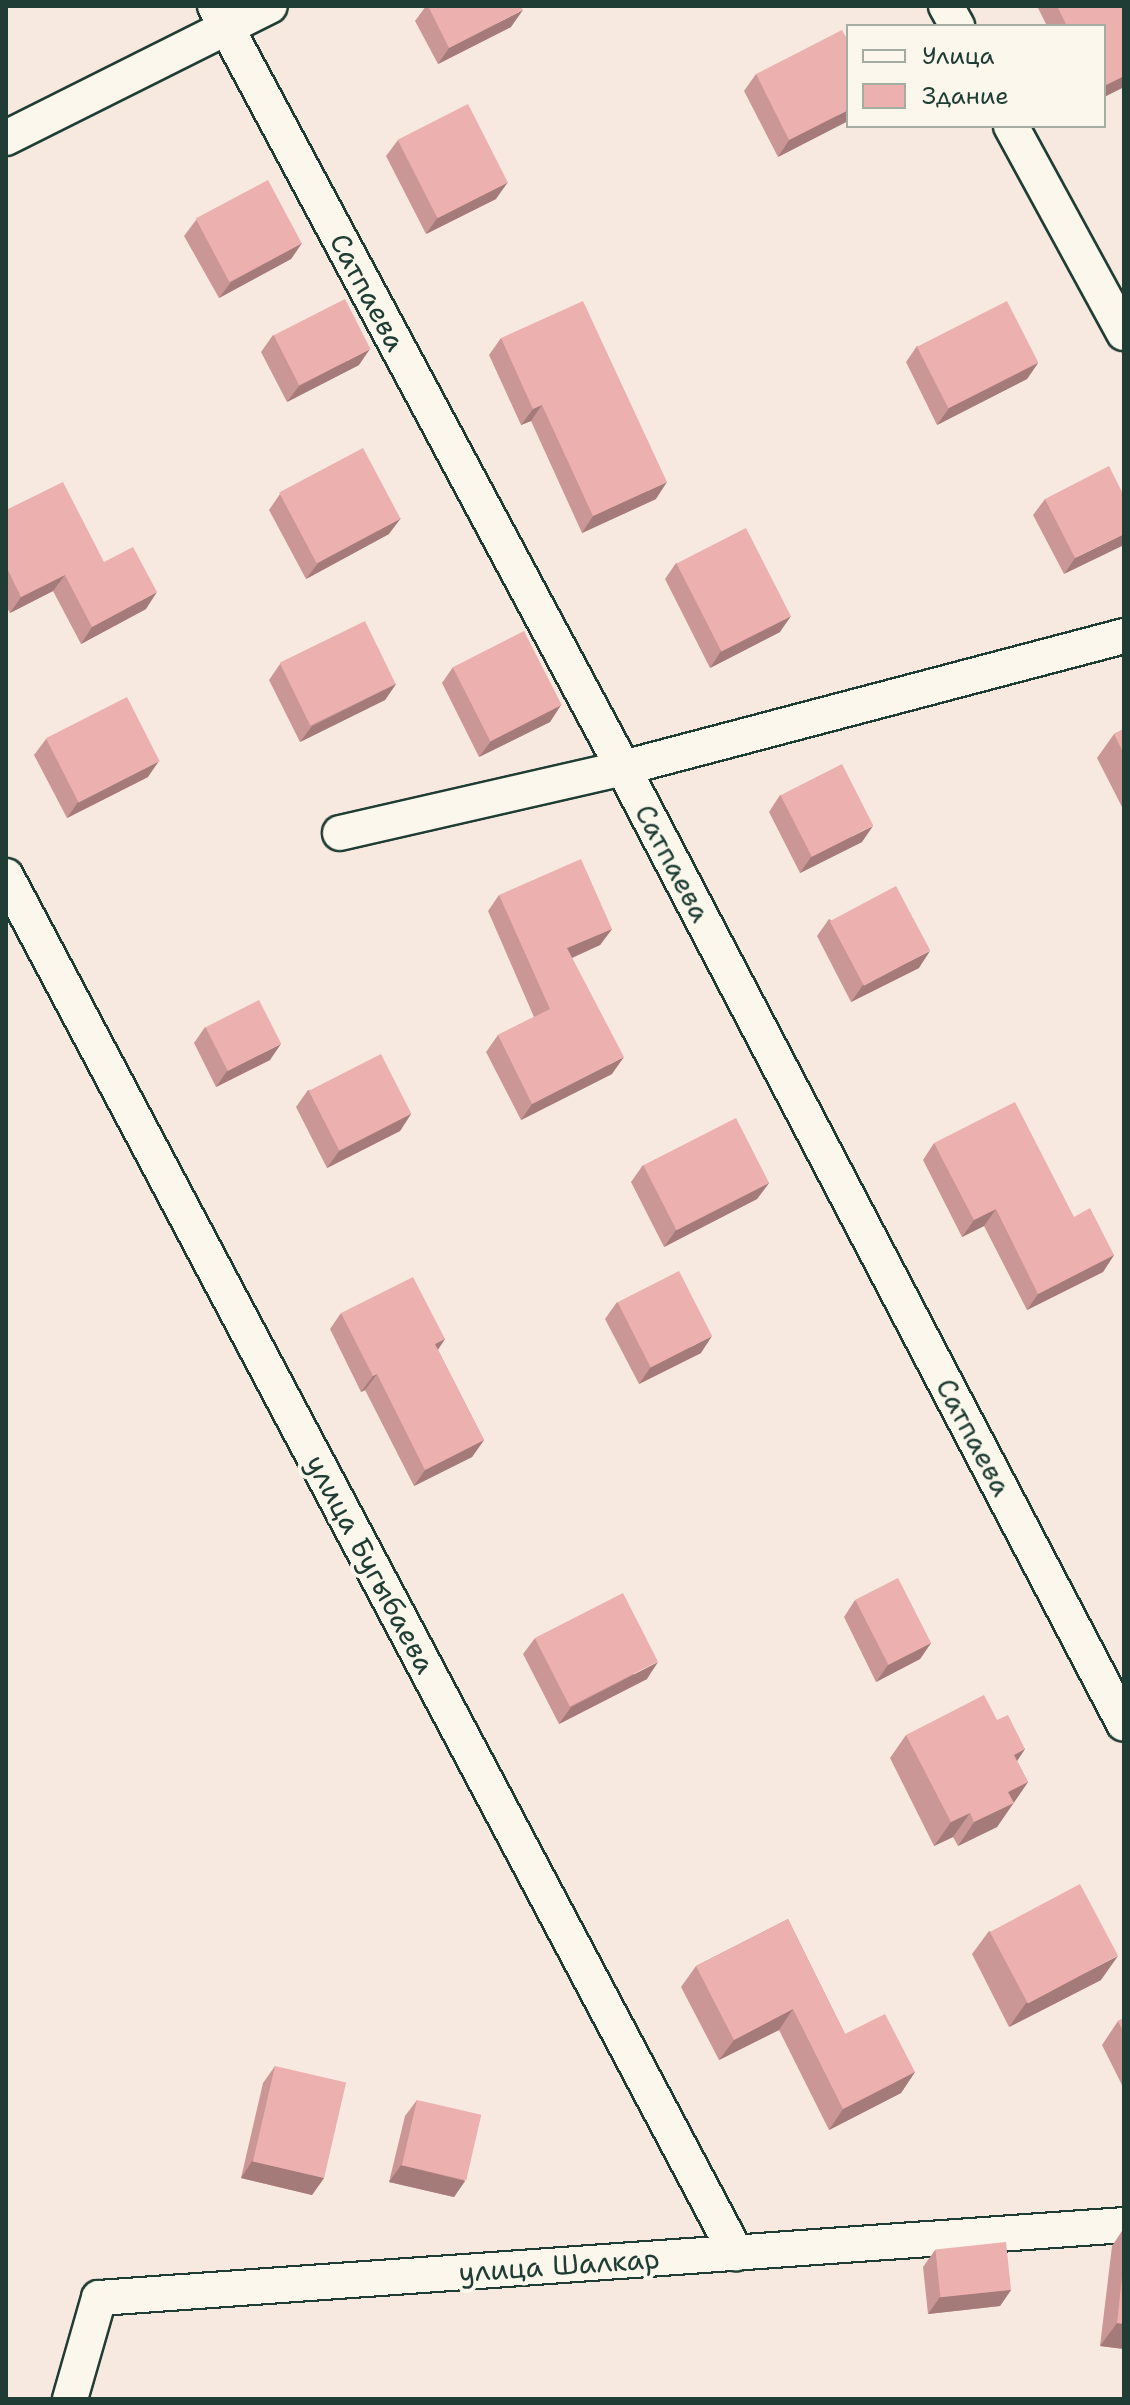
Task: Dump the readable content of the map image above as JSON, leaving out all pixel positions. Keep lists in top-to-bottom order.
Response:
{
  "streets": {
    "street": ["Сатпаева", "улица Бугыбаева", "улица Шалкар"]
  },
  "crossings": [
    ["улица Бугыбаева", "улица Шалкар"]
  ],
  "legend": ["Улица", "Здание"]
}
